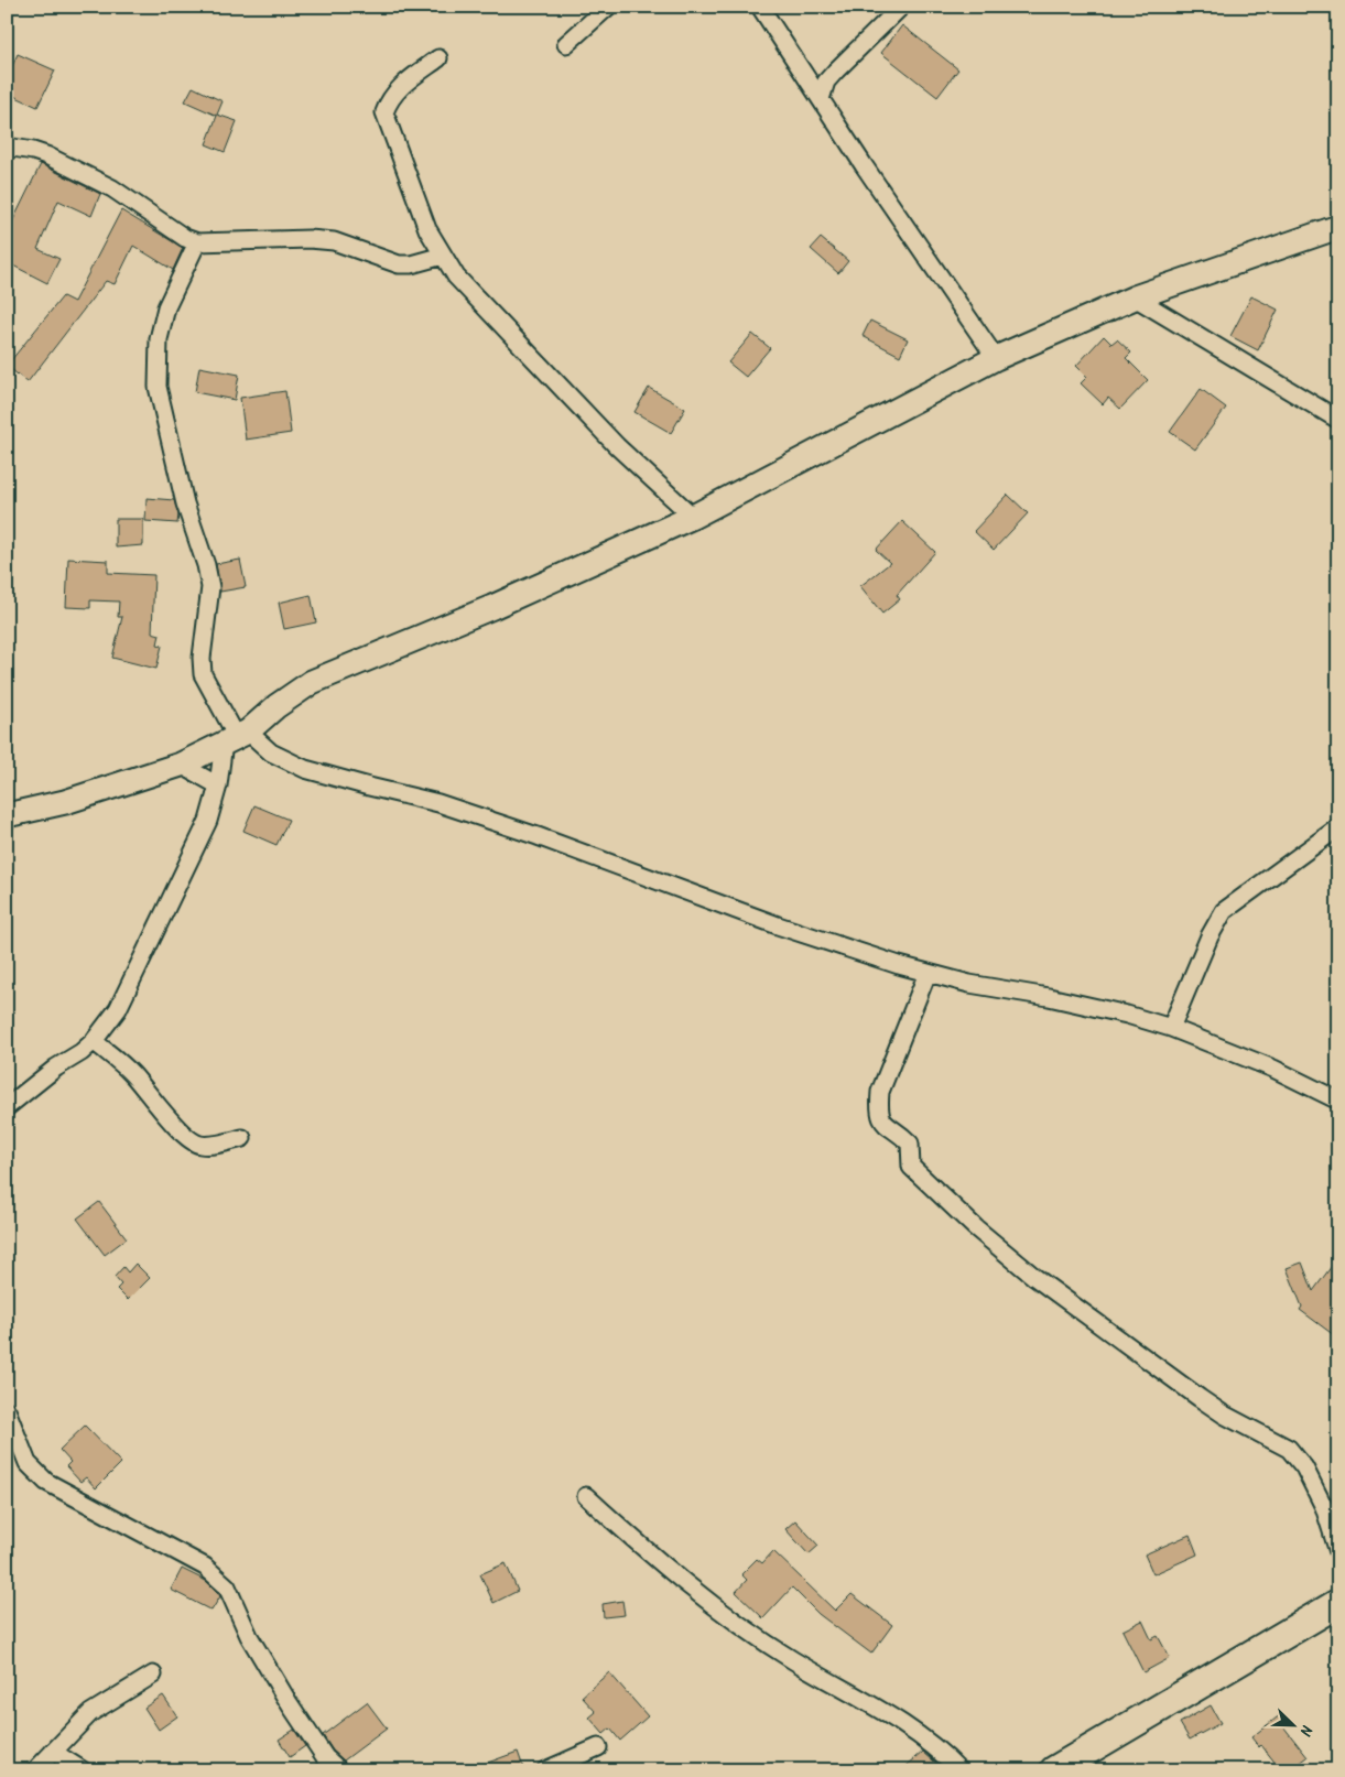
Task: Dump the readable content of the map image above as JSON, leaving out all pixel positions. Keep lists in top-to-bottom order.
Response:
{
  "north": "bottom right"
}
